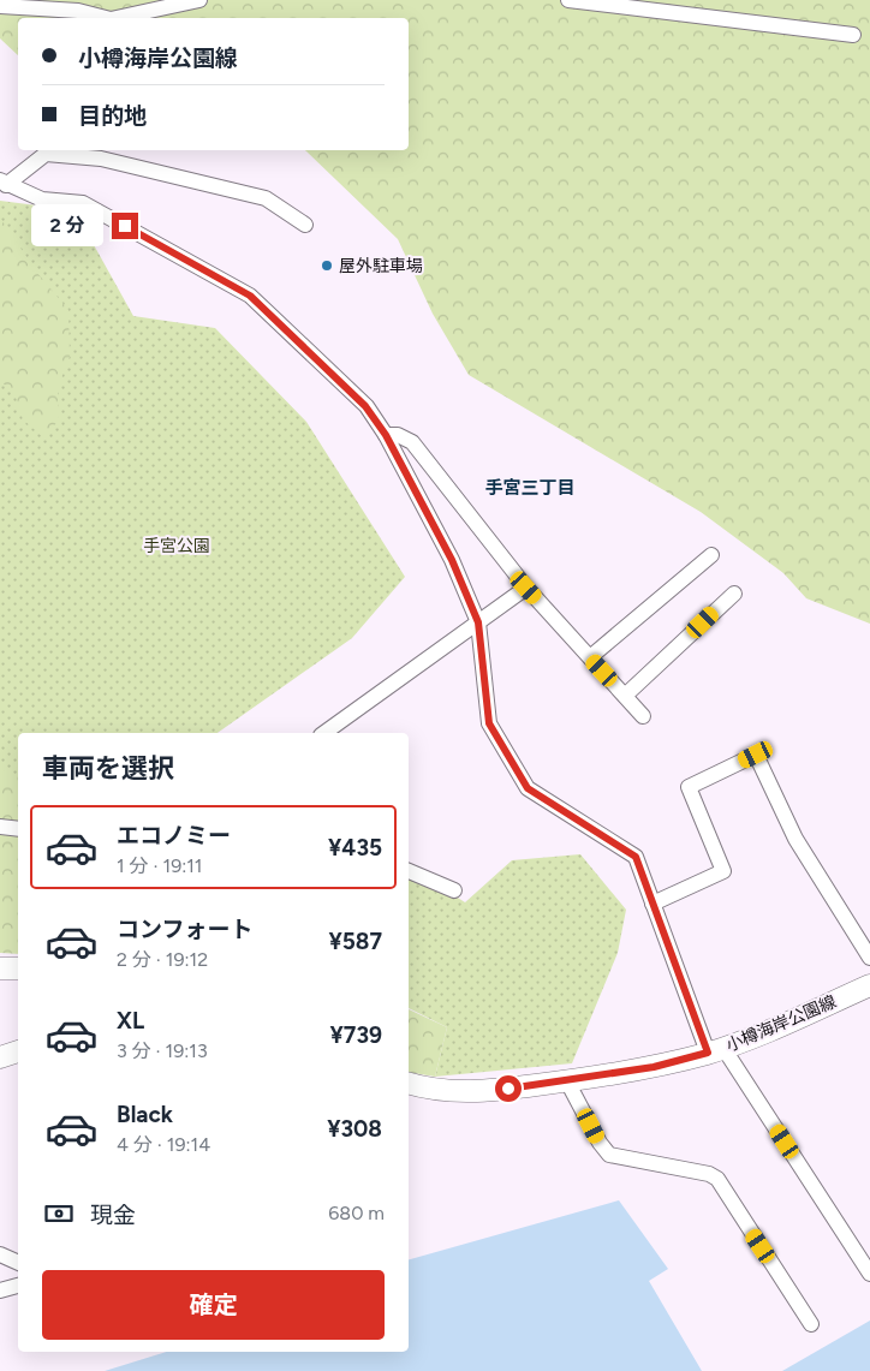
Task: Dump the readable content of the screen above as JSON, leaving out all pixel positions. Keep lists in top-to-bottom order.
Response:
{
  "streets": {
    "main road": ["小樽海岸公園線"]
  },
  "districts": ["手宮三丁目"],
  "parks": ["手宮公園"],
  "places": ["屋外駐車場"],
  "page": {
    "banner": ["小樽海岸公園線", "目的地"],
    "bubble": "2 分",
    "heading": "車両を選択",
    "list": [
      {
        "name": "エコノミー",
        "note": "1 分 · 19:11",
        "value": "¥435"
      },
      {
        "name": "コンフォート",
        "note": "2 分 · 19:12",
        "value": "¥587"
      },
      {
        "name": "XL",
        "note": "3 分 · 19:13",
        "value": "¥739"
      },
      {
        "name": "Black",
        "note": "4 分 · 19:14",
        "value": "¥308"
      }
    ],
    "pay": ["現金", "680 m"],
    "buttons": "確定"
  }
}
